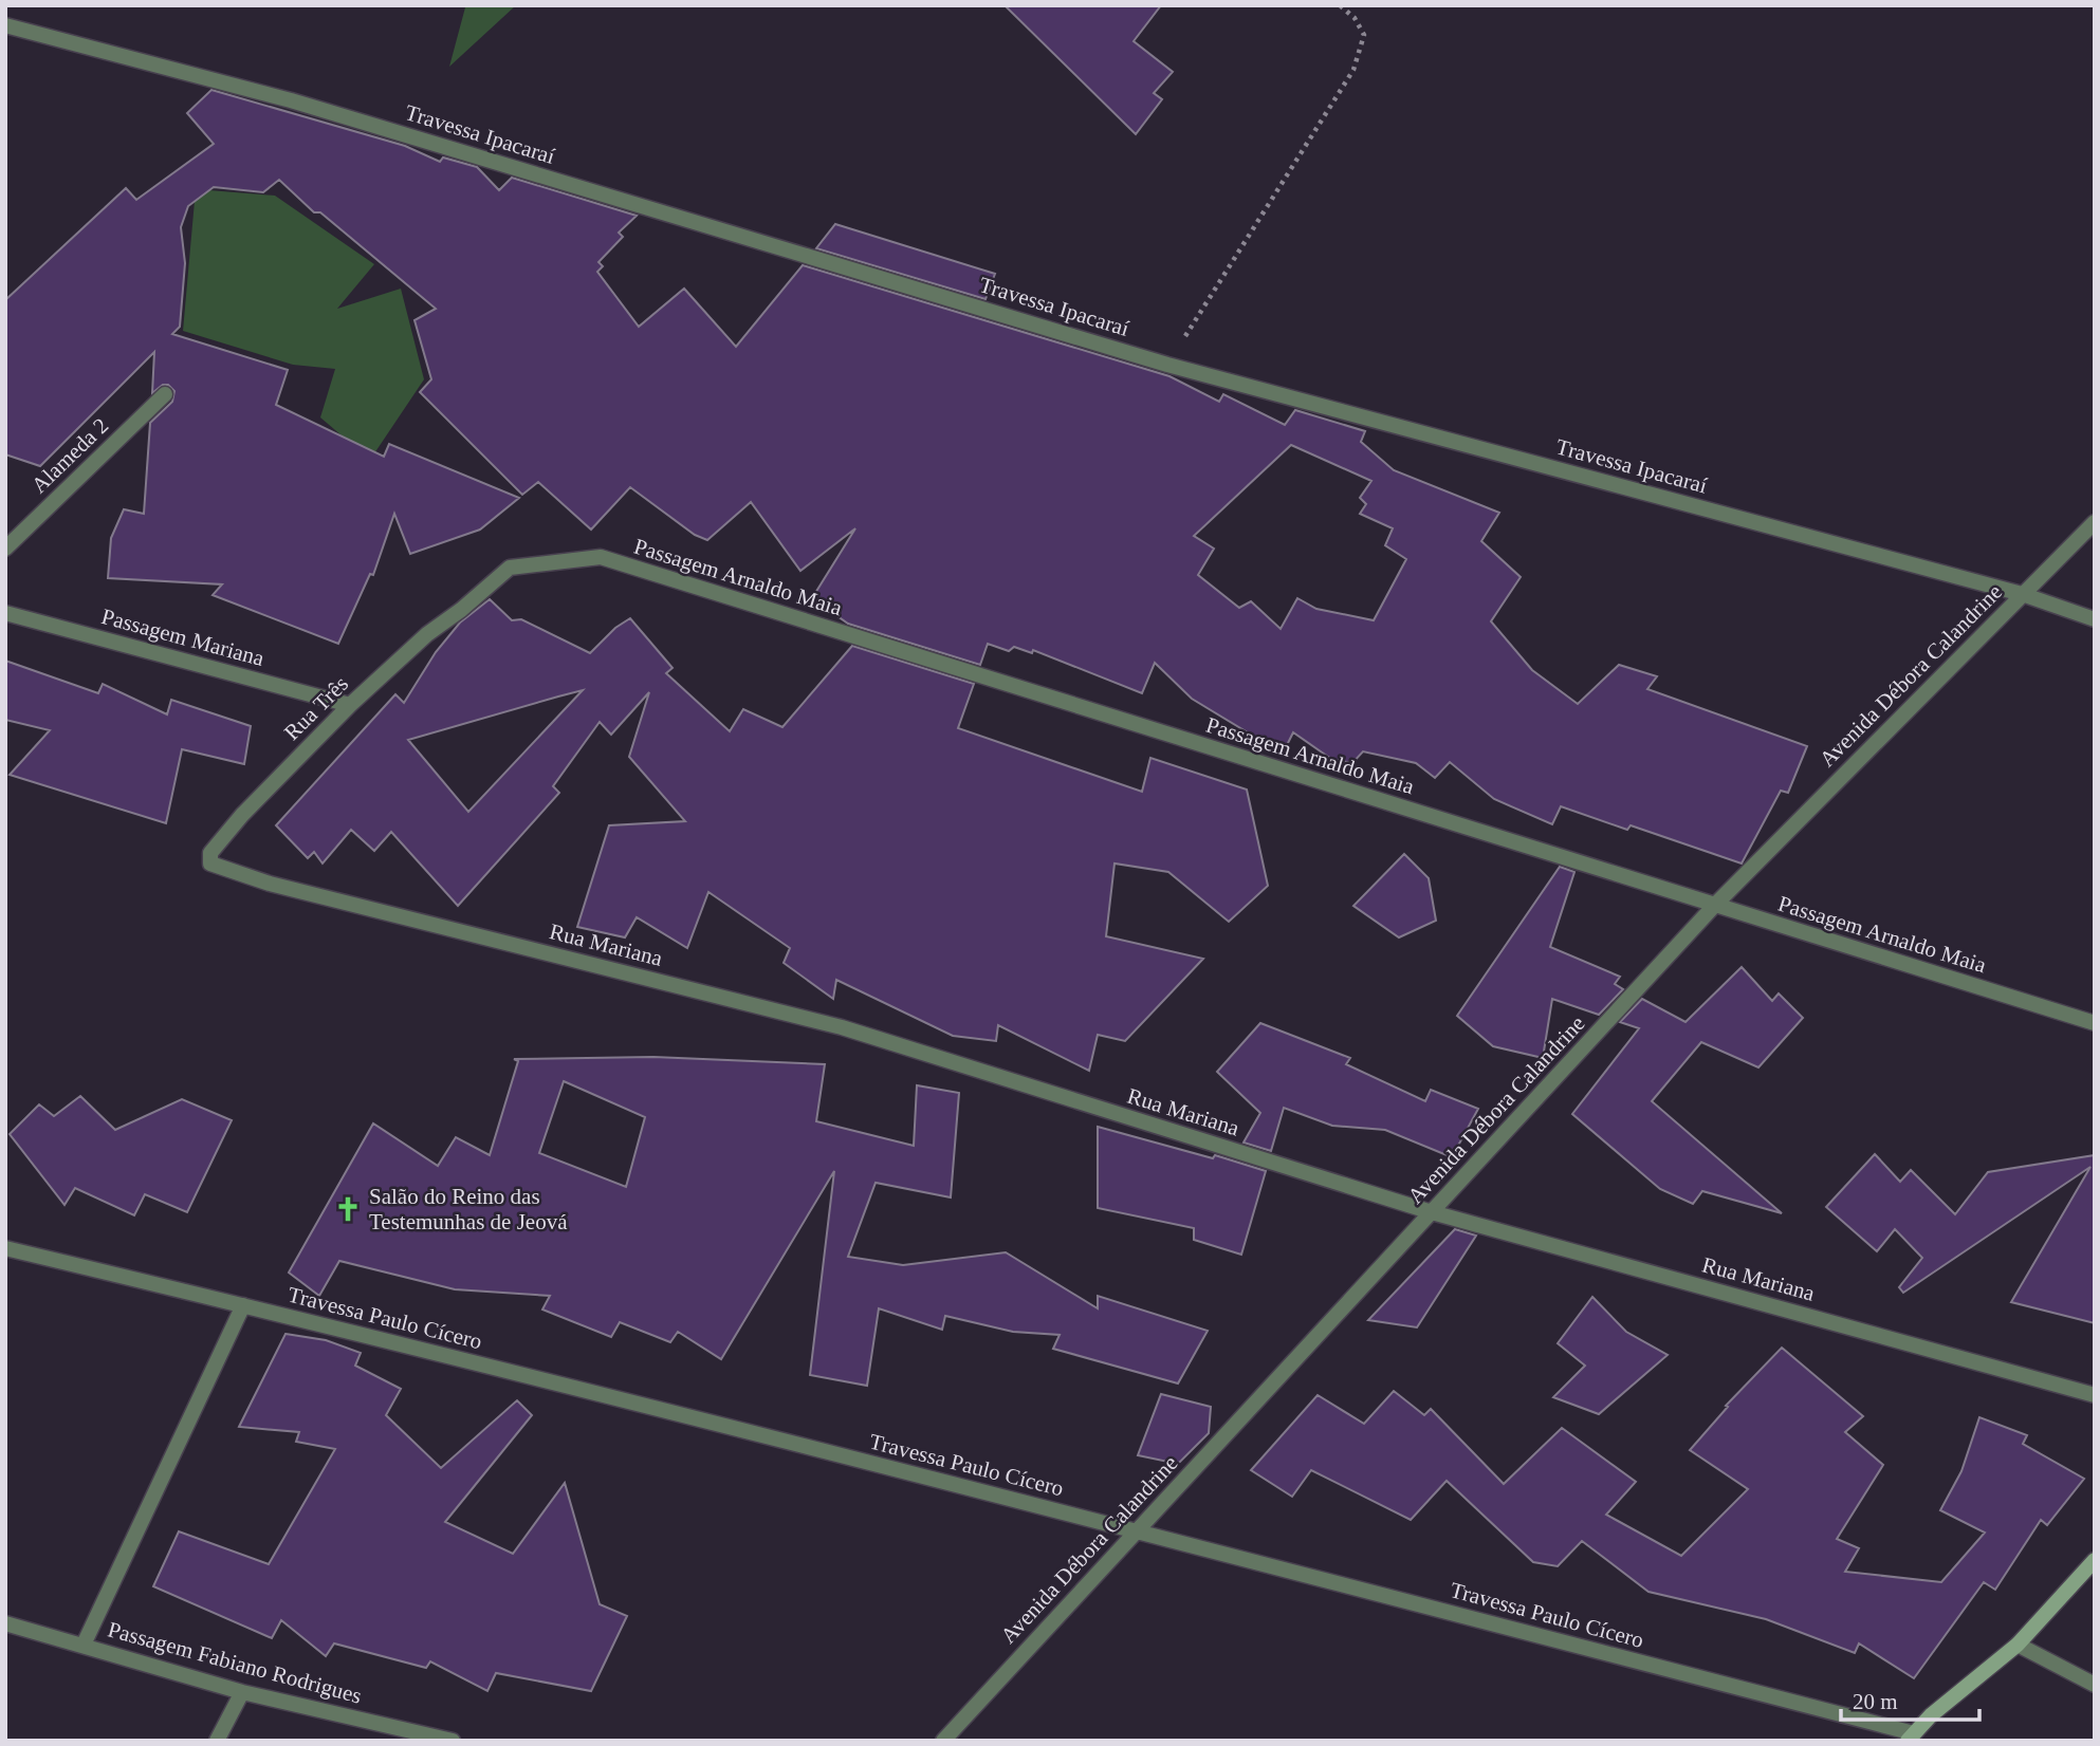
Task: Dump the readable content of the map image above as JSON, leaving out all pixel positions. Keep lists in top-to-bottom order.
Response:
{
  "streets": {
    "street": [
      "Travessa Ipacaraí",
      "Alameda 2",
      "Passagem Arnaldo Maia",
      "Passagem Mariana",
      "Avenida Débora Calandrine",
      "Rua Três",
      "Rua Mariana",
      "Travessa Paulo Cícero",
      "Passagem Fabiano Rodrigues"
    ]
  },
  "crossings": [
    ["Travessa Ipacaraí", "Avenida Débora Calandrine"],
    ["Passagem Arnaldo Maia", "Avenida Débora Calandrine"],
    ["Passagem Arnaldo Maia", "Rua Três"],
    ["Passagem Mariana", "Rua Três"],
    ["Avenida Débora Calandrine", "Rua Mariana"],
    ["Avenida Débora Calandrine", "Travessa Paulo Cícero"],
    ["Rua Três", "Rua Mariana"]
  ],
  "places": {
    "church": ["Salão do Reino das Testemunhas de Jeová"]
  },
  "scale_bar": "20 m"
}
